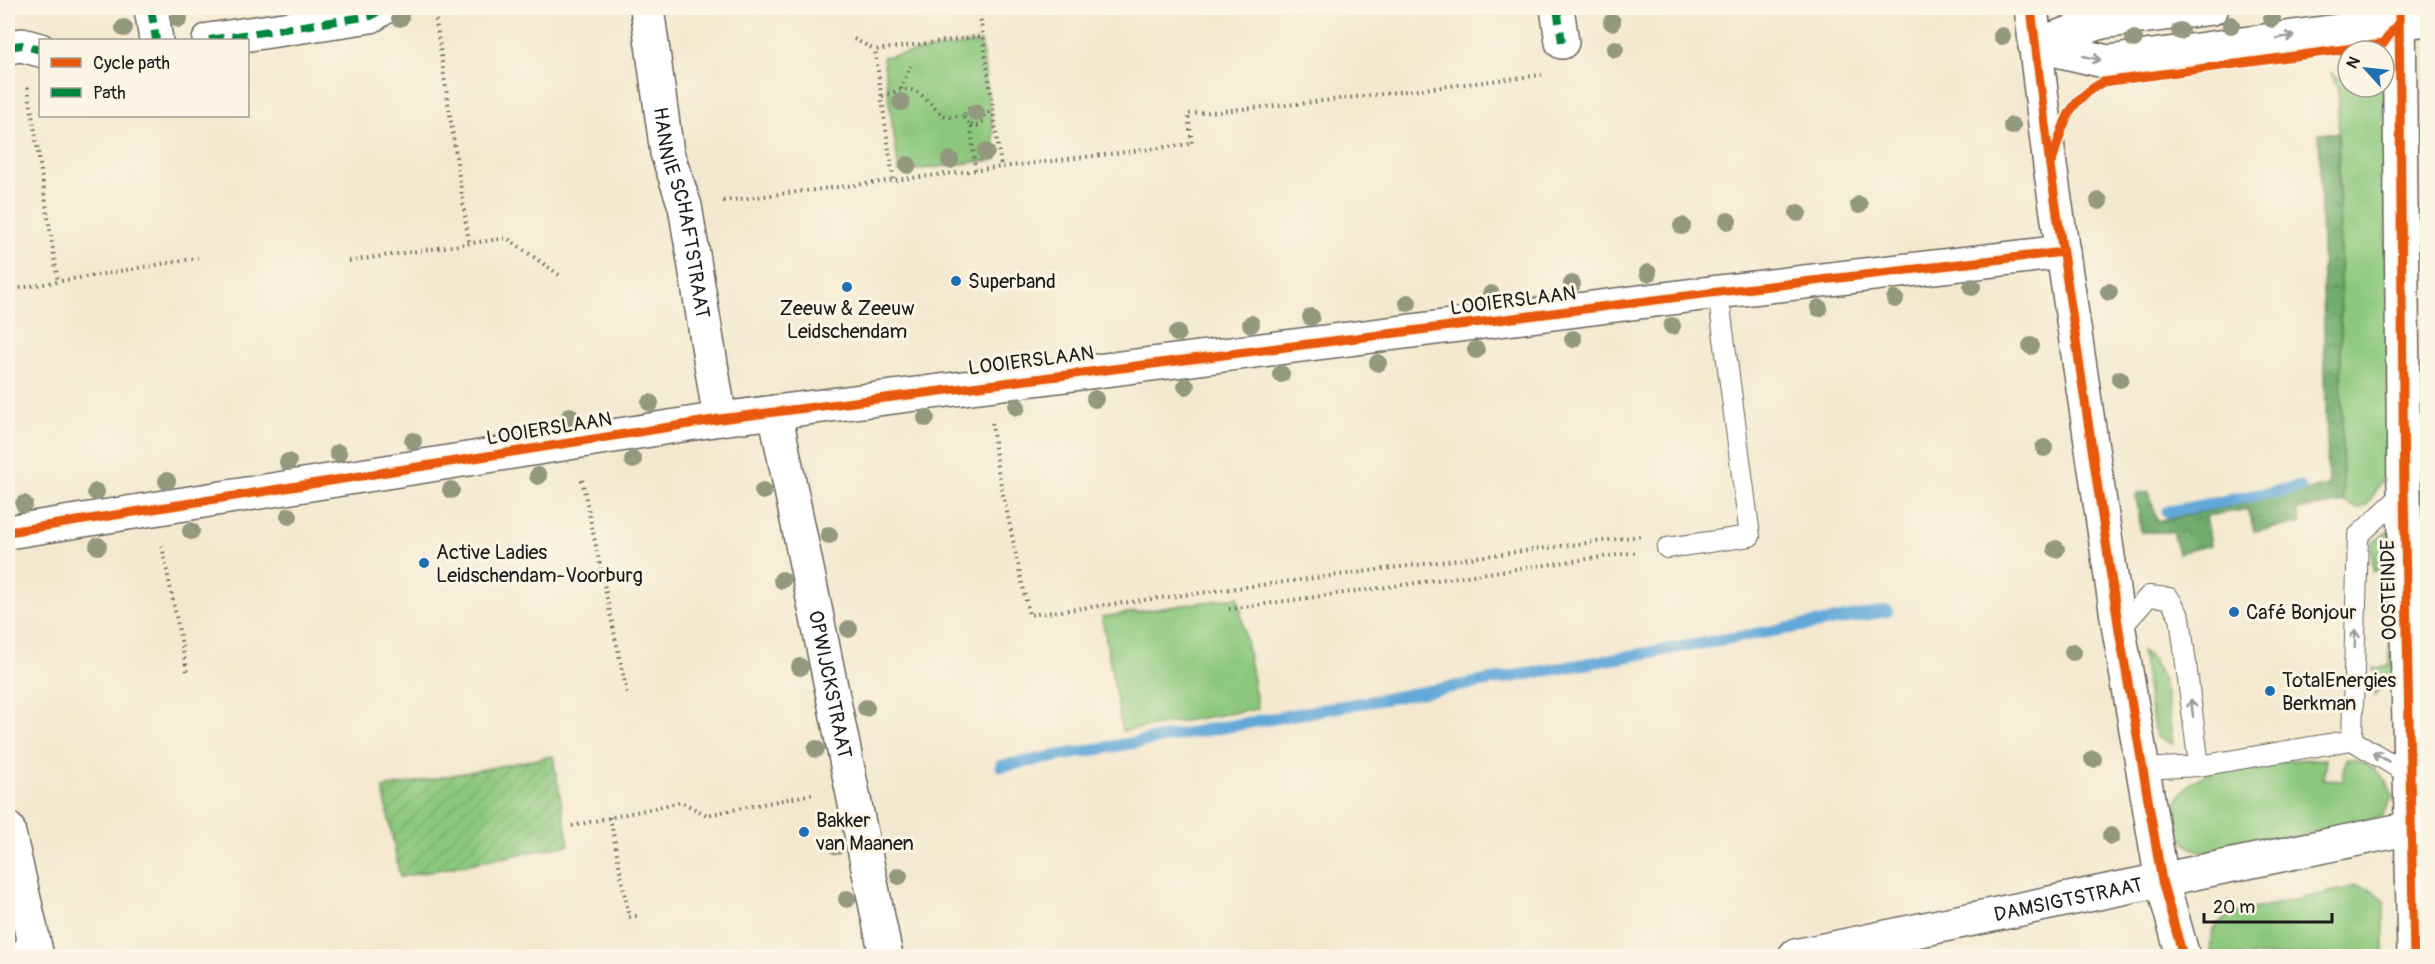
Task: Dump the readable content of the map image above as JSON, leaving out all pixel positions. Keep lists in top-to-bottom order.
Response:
{
  "streets": {
    "street": [
      "HANNIE SCHAFTSTRAAT",
      "LOOIERSLAAN",
      "OOSTEINDE",
      "OPWIJCKSTRAAT",
      "DAMSIGTSTRAAT"
    ]
  },
  "crossings": [
    ["HANNIE SCHAFTSTRAAT", "LOOIERSLAAN"],
    ["LOOIERSLAAN", "OPWIJCKSTRAAT"],
    ["OOSTEINDE", "DAMSIGTSTRAAT"]
  ],
  "places": [
    "Superband",
    "Zeeuw & Zeeuw Leidschendam",
    "Active Ladies Leidschendam-Voorburg",
    "Café Bonjour",
    "TotalEnergies Berkman",
    "Bakker van Maanen"
  ],
  "legend": ["Cycle path", "Path"],
  "scale_bar": "20 m",
  "north": "top left"
}
